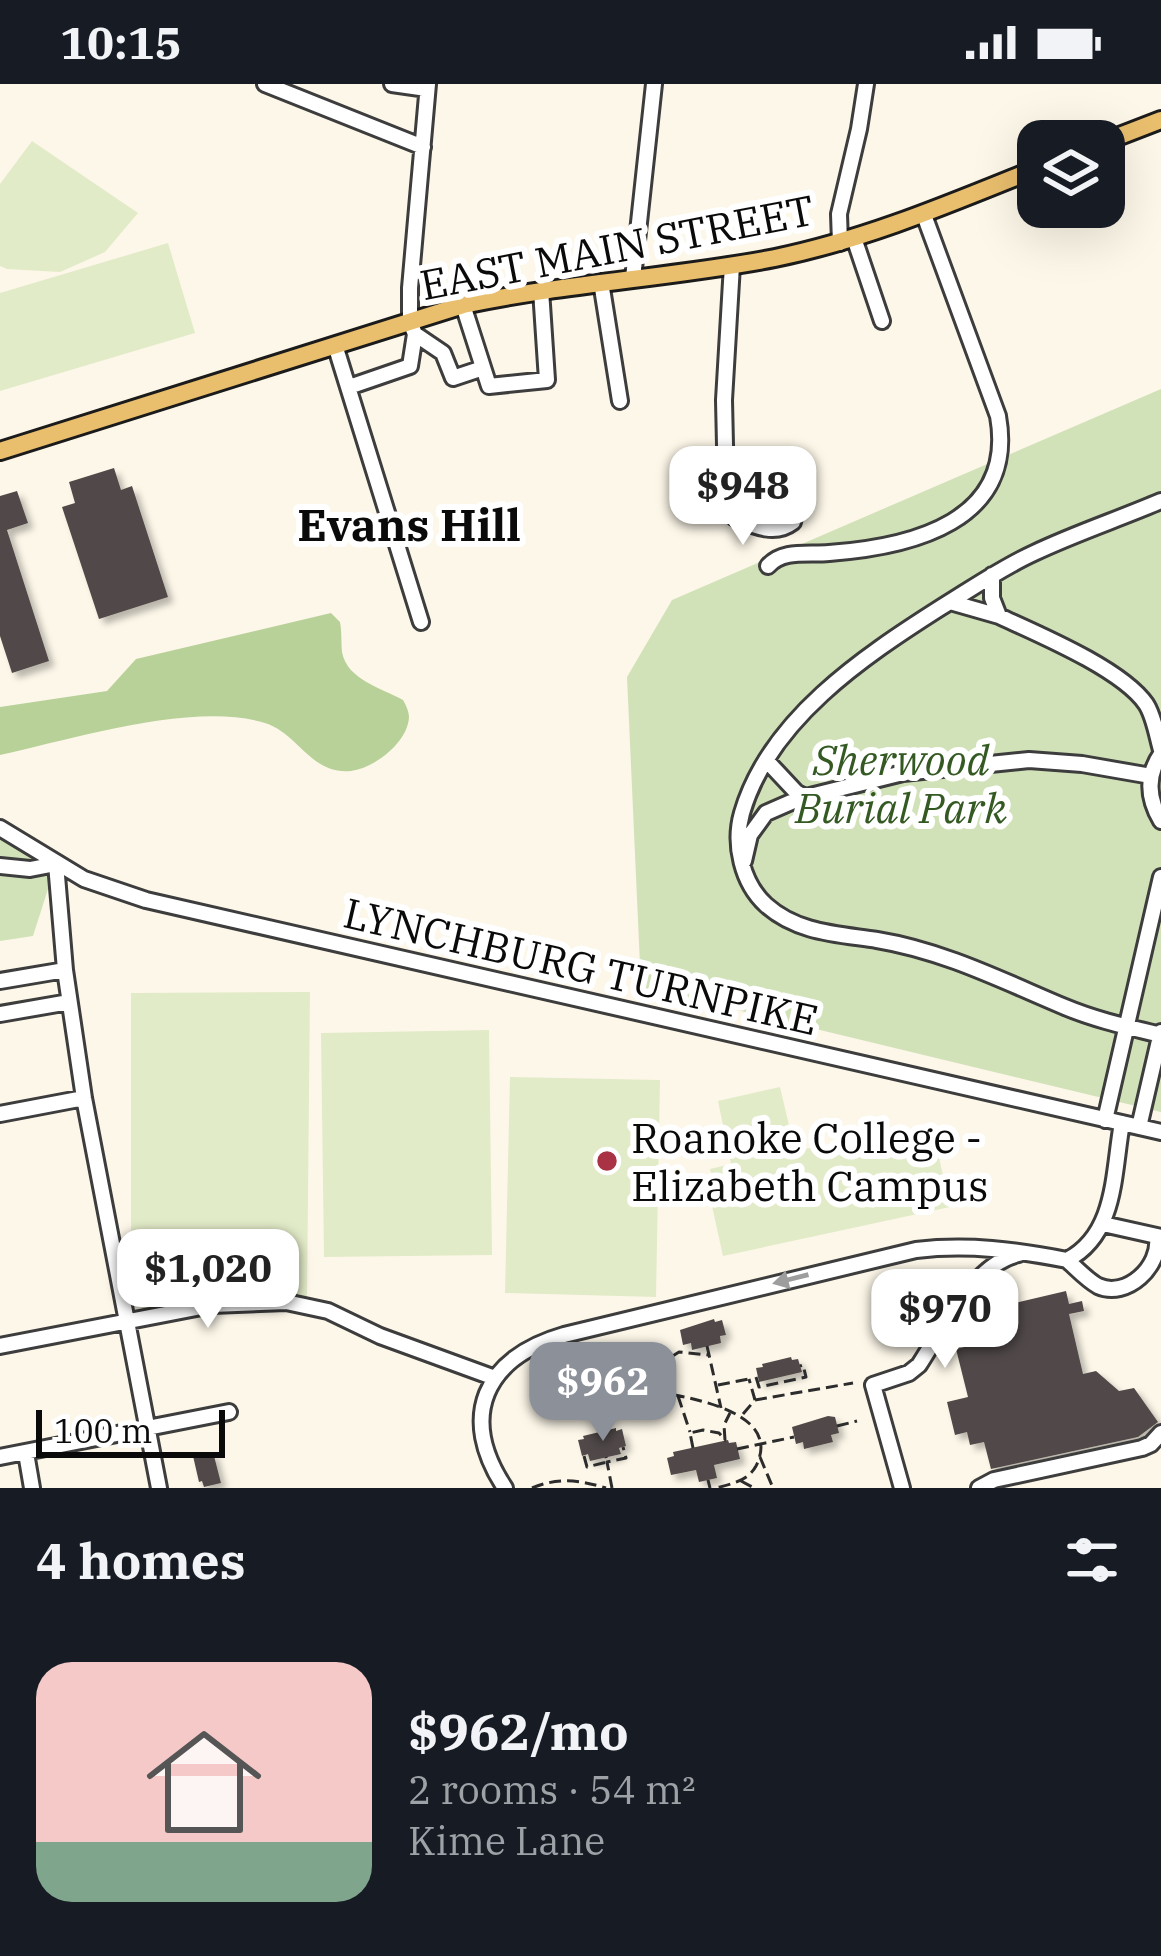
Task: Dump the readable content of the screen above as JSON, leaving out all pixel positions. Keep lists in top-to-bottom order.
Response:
{
  "streets": {
    "main road": ["EAST MAIN STREET"],
    "street": ["LYNCHBURG TURNPIKE"]
  },
  "districts": ["Evans Hill"],
  "parks": ["Sherwood Burial Park"],
  "places": ["Roanoke College - Elizabeth Campus"],
  "scale_bar": "100 m",
  "page": {
    "status": "10:15",
    "price": [
      "$948",
      "$1,020",
      "$970",
      "$962"
    ],
    "scale": "100 m",
    "heading": "4 homes",
    "list": [
      {
        "name": "$962/mo",
        "note": "2 rooms · 54 m² · Kime Lane"
      }
    ]
  }
}
